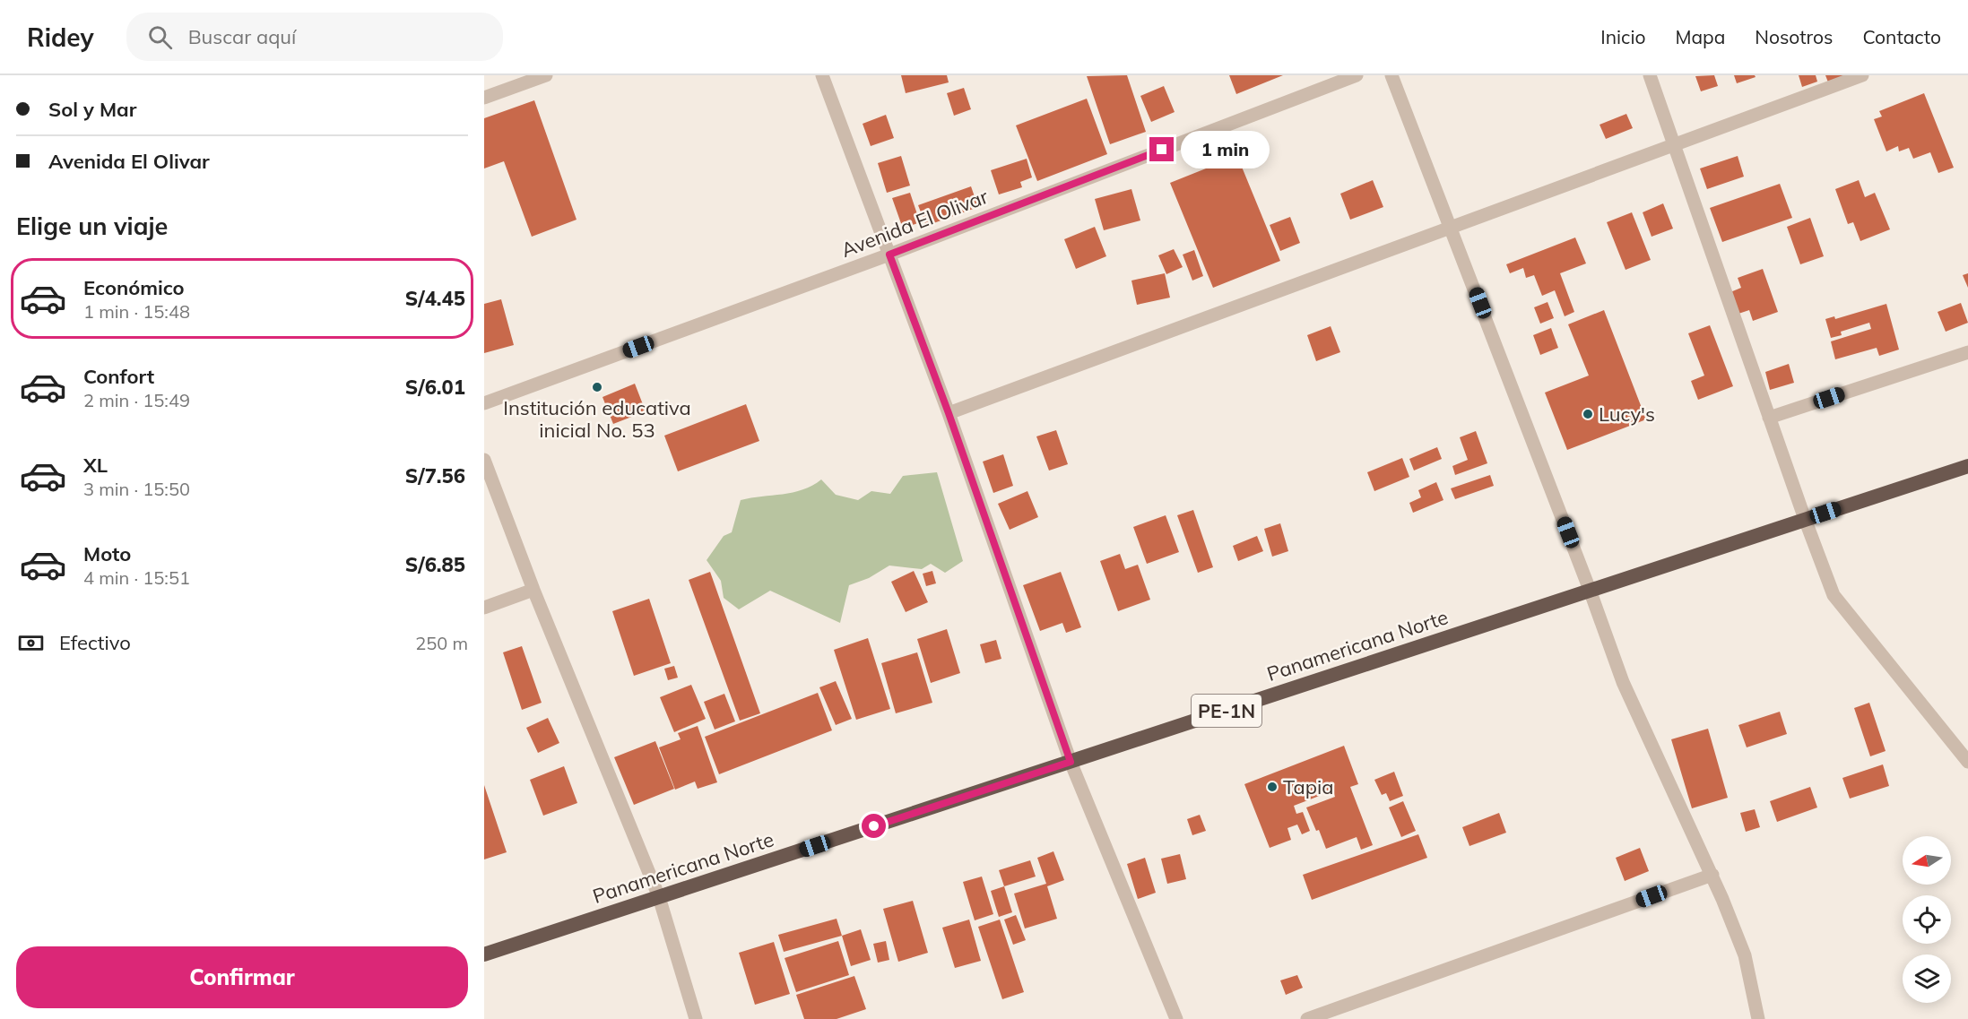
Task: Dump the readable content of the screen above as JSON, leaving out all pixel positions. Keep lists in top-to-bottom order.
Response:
{
  "streets": {
    "highway": ["Panamericana Norte", "PE-1N"],
    "street": ["Avenida El Olivar"]
  },
  "places": ["Institución educativa inicial No. 53", "Lucy's", "Tapia"],
  "north": "left",
  "page": {
    "header": "Ridey",
    "search": "Buscar aquí",
    "nav": [
      "Inicio",
      "Mapa",
      "Nosotros",
      "Contacto"
    ],
    "banner": ["Sol y Mar", "Avenida El Olivar"],
    "bubble": "1 min",
    "heading": "Elige un viaje",
    "list": [
      {
        "name": "Económico",
        "note": "1 min · 15:48",
        "value": "S/4.45"
      },
      {
        "name": "Confort",
        "note": "2 min · 15:49",
        "value": "S/6.01"
      },
      {
        "name": "XL",
        "note": "3 min · 15:50",
        "value": "S/7.56"
      },
      {
        "name": "Moto",
        "note": "4 min · 15:51",
        "value": "S/6.85"
      }
    ],
    "pay": ["Efectivo", "250 m"],
    "buttons": "Confirmar"
  }
}
